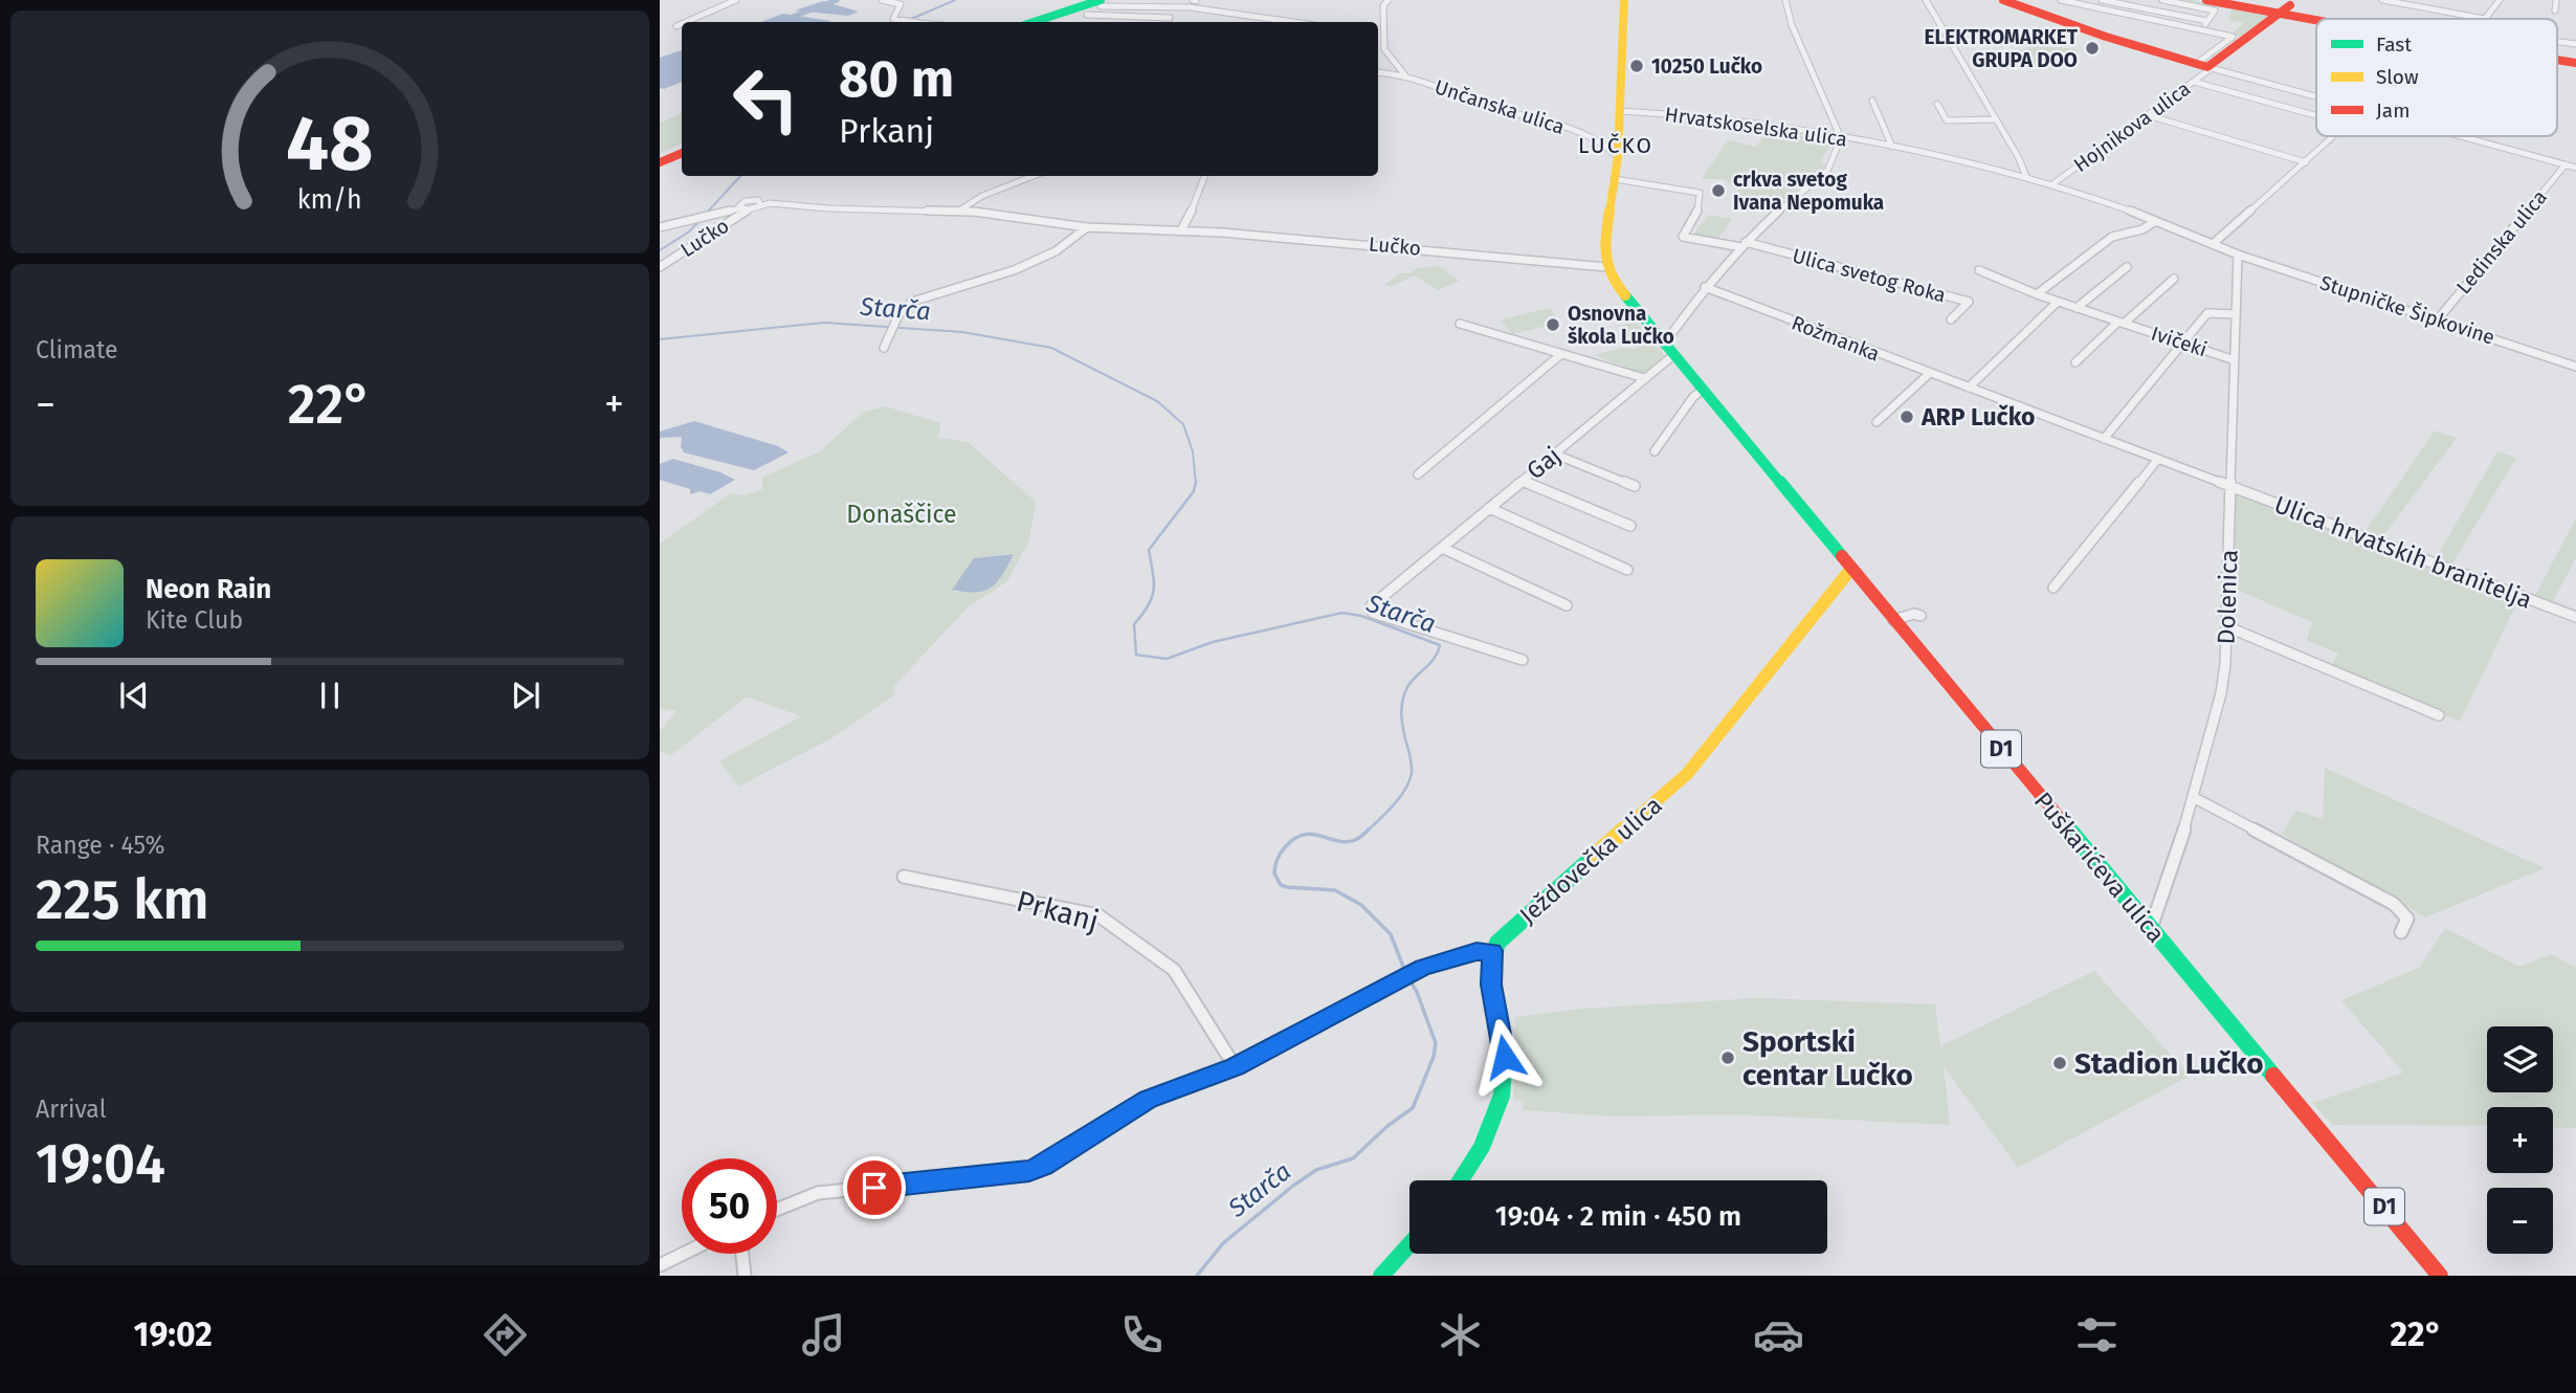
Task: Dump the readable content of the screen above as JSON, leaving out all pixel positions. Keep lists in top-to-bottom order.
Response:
{
  "streets": {
    "main road": [
      "Hojnikova ulica",
      "D1",
      "Ježdovečka ulica",
      "Puškarićeva ulica"
    ],
    "street": [
      "Unčanska ulica",
      "Hrvatskoselska ulica",
      "Lučko",
      "Ledinska ulica",
      "Ulica svetog Roka",
      "Stupničke Šipkovine",
      "Rožmanka",
      "Ivičeki",
      "Gaj",
      "Ulica hrvatskih branitelja",
      "Dolenica",
      "Prkanj"
    ]
  },
  "crossings": [
    ["Hrvatskoselska ulica", "Hojnikova ulica"],
    ["Hrvatskoselska ulica", "Stupničke Šipkovine"],
    ["Hrvatskoselska ulica", "Gaj"],
    ["Hrvatskoselska ulica", "Dolenica"],
    ["Lučko", "Puškarićeva ulica"],
    ["Ledinska ulica", "Stupničke Šipkovine"],
    ["Ulica svetog Roka", "Gaj"],
    ["Stupničke Šipkovine", "Dolenica"],
    ["Rožmanka", "Gaj"],
    ["Rožmanka", "Ulica hrvatskih branitelja"],
    ["Rožmanka", "Dolenica"],
    ["Ivičeki", "Dolenica"],
    ["Gaj", "Puškarićeva ulica"],
    ["Ulica hrvatskih branitelja", "Dolenica"],
    ["Dolenica", "Puškarićeva ulica"],
    ["Ježdovečka ulica", "Puškarićeva ulica"]
  ],
  "districts": ["LUČKO"],
  "water": ["Starča"],
  "parks": ["Donaščice"],
  "places": [
    "ELEKTROMARKET GRUPA DOO",
    "10250 Lučko",
    "crkva svetog Ivana Nepomuka",
    "Osnovna škola Lučko",
    "ARP Lučko",
    "Sportski centar Lučko",
    "Stadion Lučko"
  ],
  "legend": ["Fast", "Slow", "Jam"],
  "page": {
    "turn": ["80 m", "Prkanj"],
    "tile": [
      "Climate",
      ["Range · 45%", "225 km"],
      ["Arrival", "19:04"]
    ],
    "heat": ["−", "22°", "+"],
    "song": ["Neon Rain", "Kite Club"],
    "map_buttons": ["+", "−"],
    "limit": "50",
    "trip": "19:04 · 2 min · 450 m",
    "tabs": ["19:02", "22°"],
    "gauge": ["48", "km/h"]
  }
}
